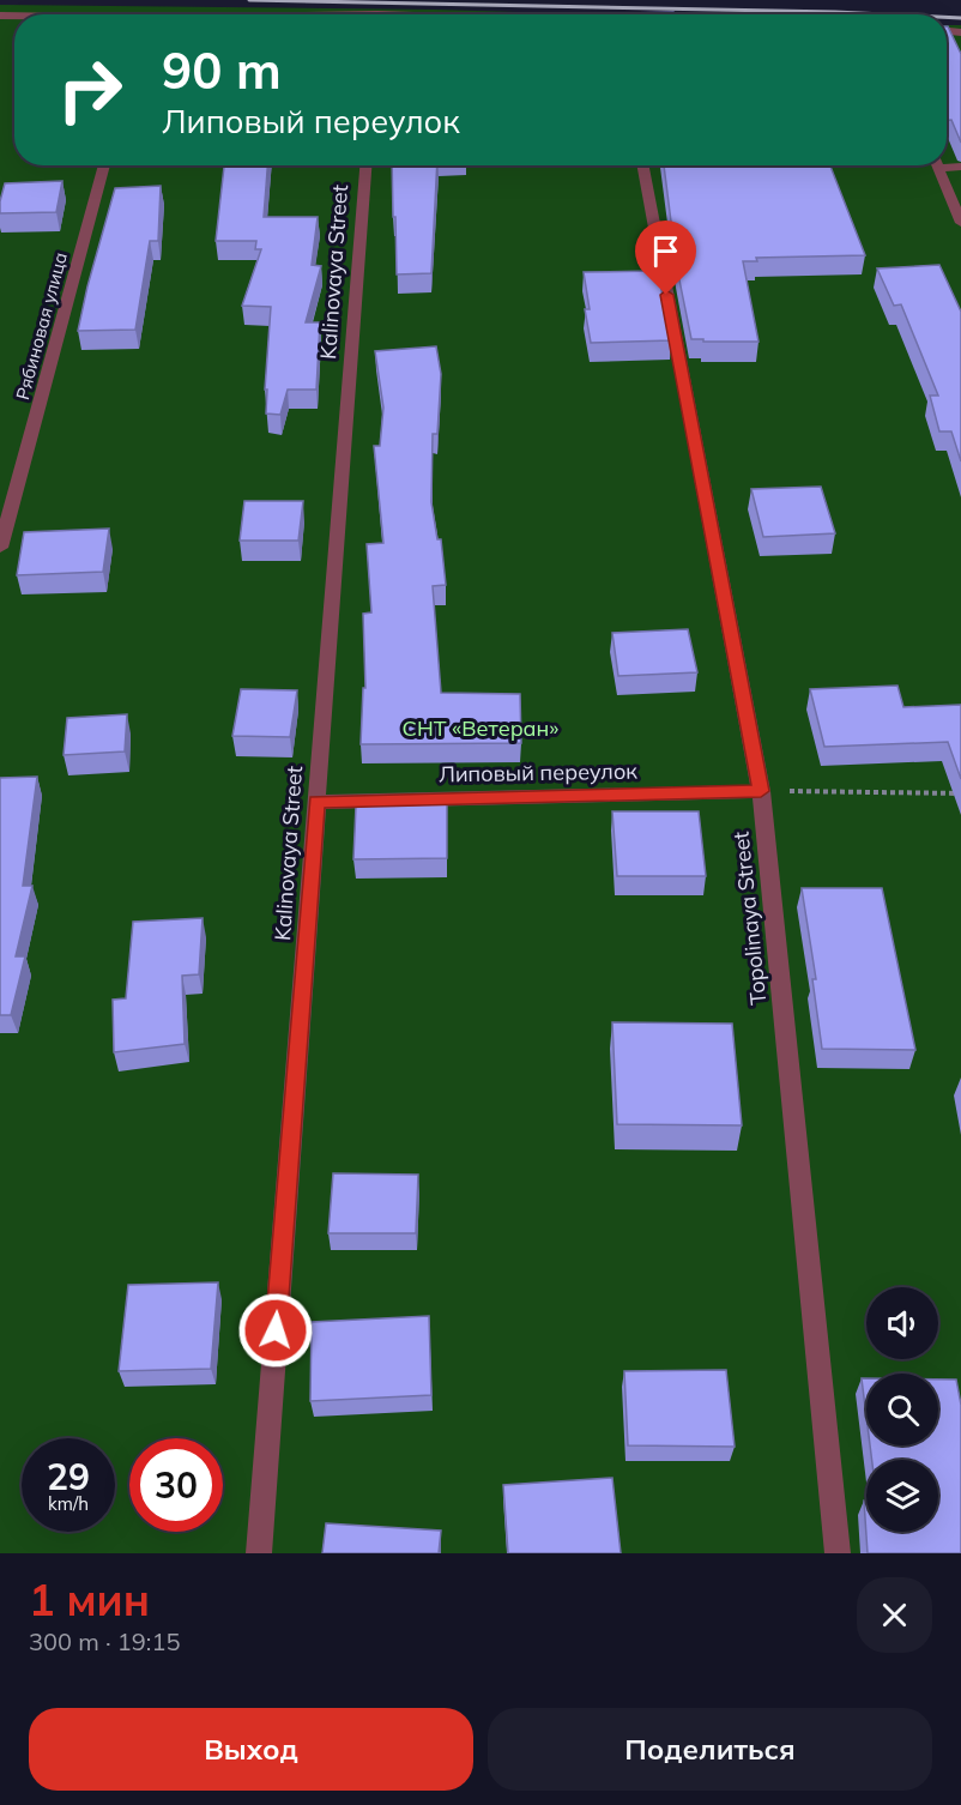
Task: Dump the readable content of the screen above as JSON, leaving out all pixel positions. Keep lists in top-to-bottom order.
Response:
{
  "streets": {
    "street": [
      "Kalinovaya Street",
      "Рябиновая улица",
      "Липовый переулок",
      "Topolinaya Street"
    ]
  },
  "crossings": [
    ["Kalinovaya Street", "Липовый переулок"],
    ["Липовый переулок", "Topolinaya Street"]
  ],
  "parks": ["СНТ «Ветеран»"],
  "page": {
    "turn": ["90 m", "Липовый переулок"],
    "speed": "29 km/h",
    "limit": "30",
    "heading": ["1 мин", "300 m · 19:15"],
    "buttons": ["Выход", "Поделиться"]
  }
}
